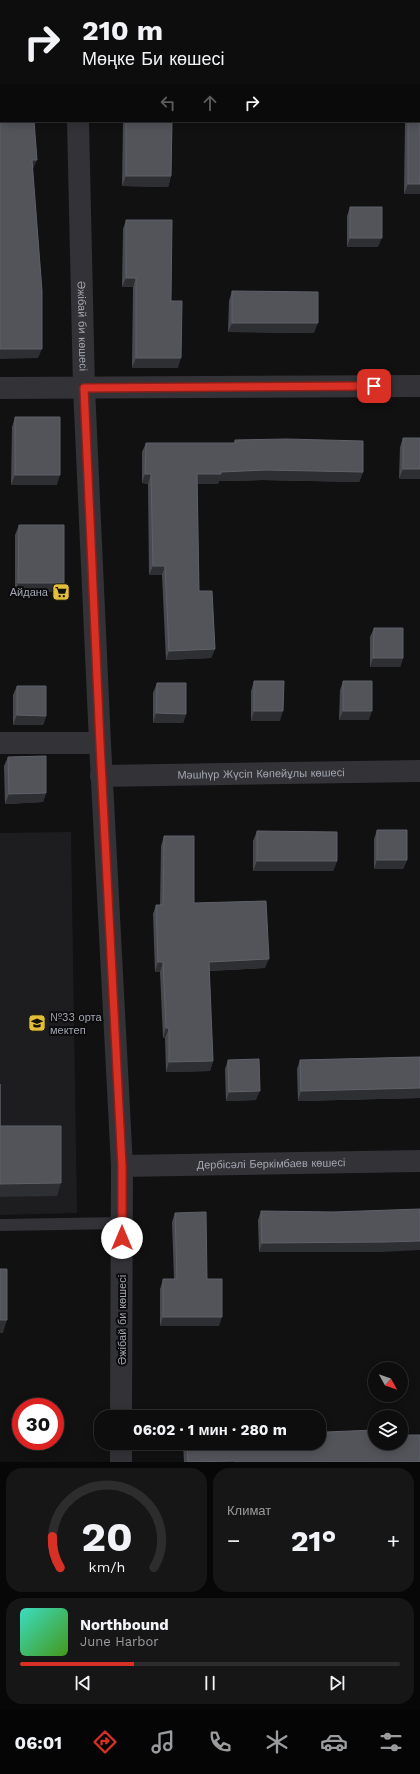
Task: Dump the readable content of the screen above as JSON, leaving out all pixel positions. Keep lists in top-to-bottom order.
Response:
{
  "streets": {
    "street": ["Әжібай би көшесі", "Мәшһүр Жүсіп Көпейұлы көшесі", "Дербісәлі Беркімбаев көшесі"]
  },
  "crossings": [
    ["Әжібай би көшесі", "Мәшһүр Жүсіп Көпейұлы көшесі"],
    ["Әжібай би көшесі", "Дербісәлі Беркімбаев көшесі"]
  ],
  "places": {
    "supermarket": ["Айдана"],
    "school or university": ["№33 орта мектеп"]
  },
  "north": "bottom right",
  "page": {
    "turn": ["210 m", "Мөңке Би көшесі"],
    "limit": "30",
    "trip": "06:02 · 1 мин · 280 m",
    "tile": "Климат",
    "heat": ["−", "21°", "+"],
    "song": ["Northbound", "June Harbor"],
    "tabs": "06:01",
    "gauge": ["20", "km/h"]
  }
}
